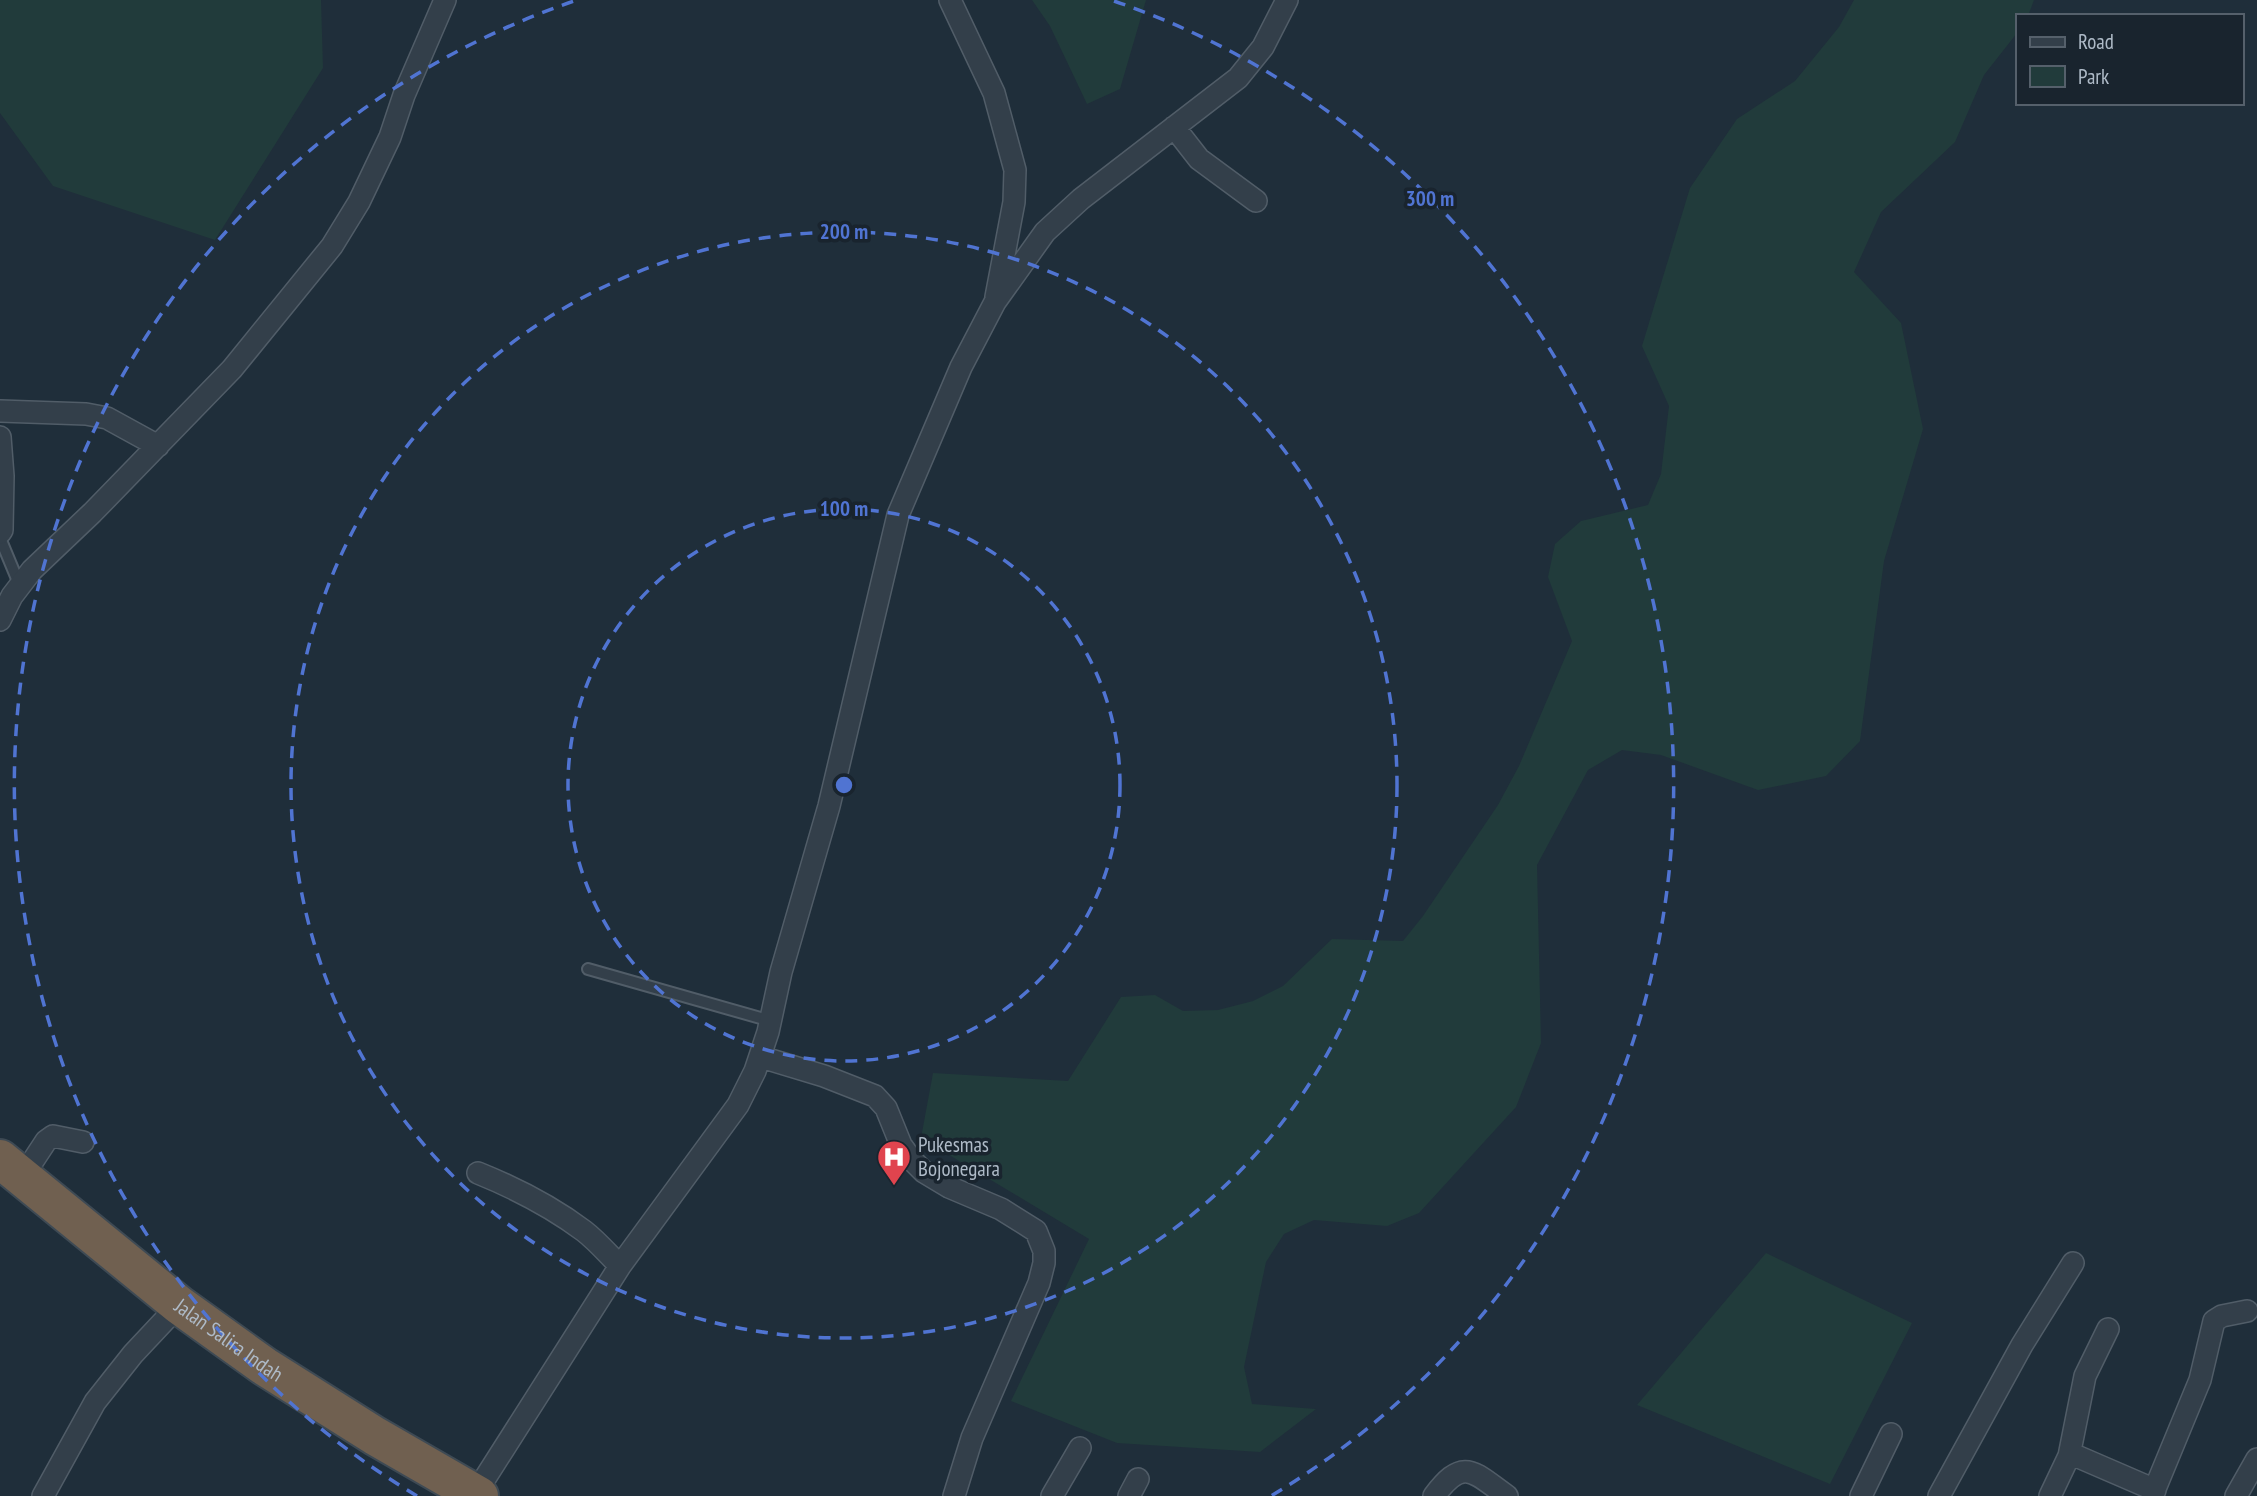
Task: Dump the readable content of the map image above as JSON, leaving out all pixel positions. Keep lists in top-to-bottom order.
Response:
{
  "streets": {
    "highway": ["Jalan Salira Indah"]
  },
  "places": {
    "hospital": ["Pukesmas Bojonegara"]
  },
  "legend": ["Road", "Park"],
  "rings": ["300 m", "200 m", "100 m"]
}
